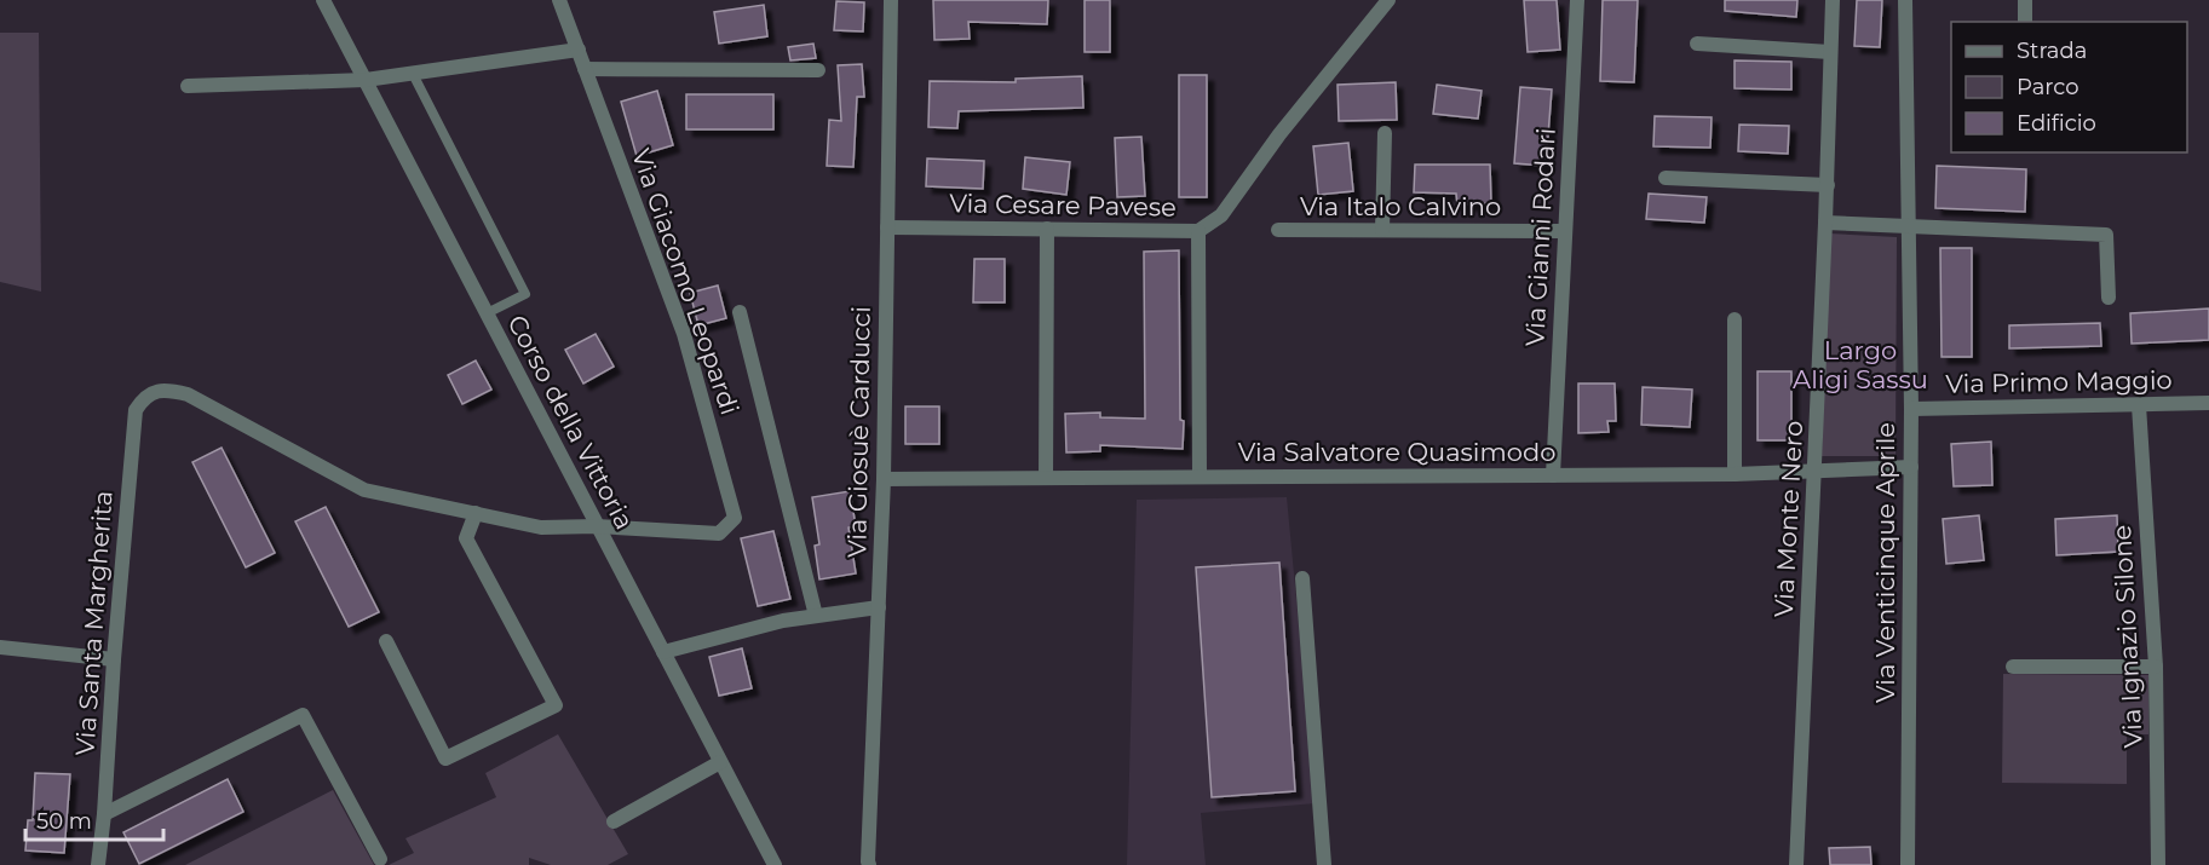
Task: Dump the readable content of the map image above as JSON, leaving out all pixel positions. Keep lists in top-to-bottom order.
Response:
{
  "streets": {
    "street": [
      "Via Cesare Pavese",
      "Via Italo Calvino",
      "Via Gianni Rodari",
      "Via Giacomo Leopardi",
      "Via Primo Maggio",
      "Corso della Vittoria",
      "Via Giosuè Carducci",
      "Via Salvatore Quasimodo",
      "Via Monte Nero",
      "Via Venticinque Aprile",
      "Via Santa Margherita",
      "Via Ignazio Silone"
    ]
  },
  "crossings": [
    ["Via Cesare Pavese", "Via Giosuè Carducci"],
    ["Via Italo Calvino", "Via Gianni Rodari"],
    ["Via Gianni Rodari", "Via Salvatore Quasimodo"],
    ["Via Giacomo Leopardi", "Corso della Vittoria"],
    ["Via Primo Maggio", "Via Venticinque Aprile"],
    ["Via Primo Maggio", "Via Ignazio Silone"],
    ["Via Giosuè Carducci", "Via Salvatore Quasimodo"],
    ["Via Salvatore Quasimodo", "Via Monte Nero"],
    ["Via Salvatore Quasimodo", "Via Venticinque Aprile"]
  ],
  "parks": ["Largo Aligi Sassu"],
  "legend": ["Strada", "Parco", "Edificio"],
  "scale_bar": "50 m"
}
